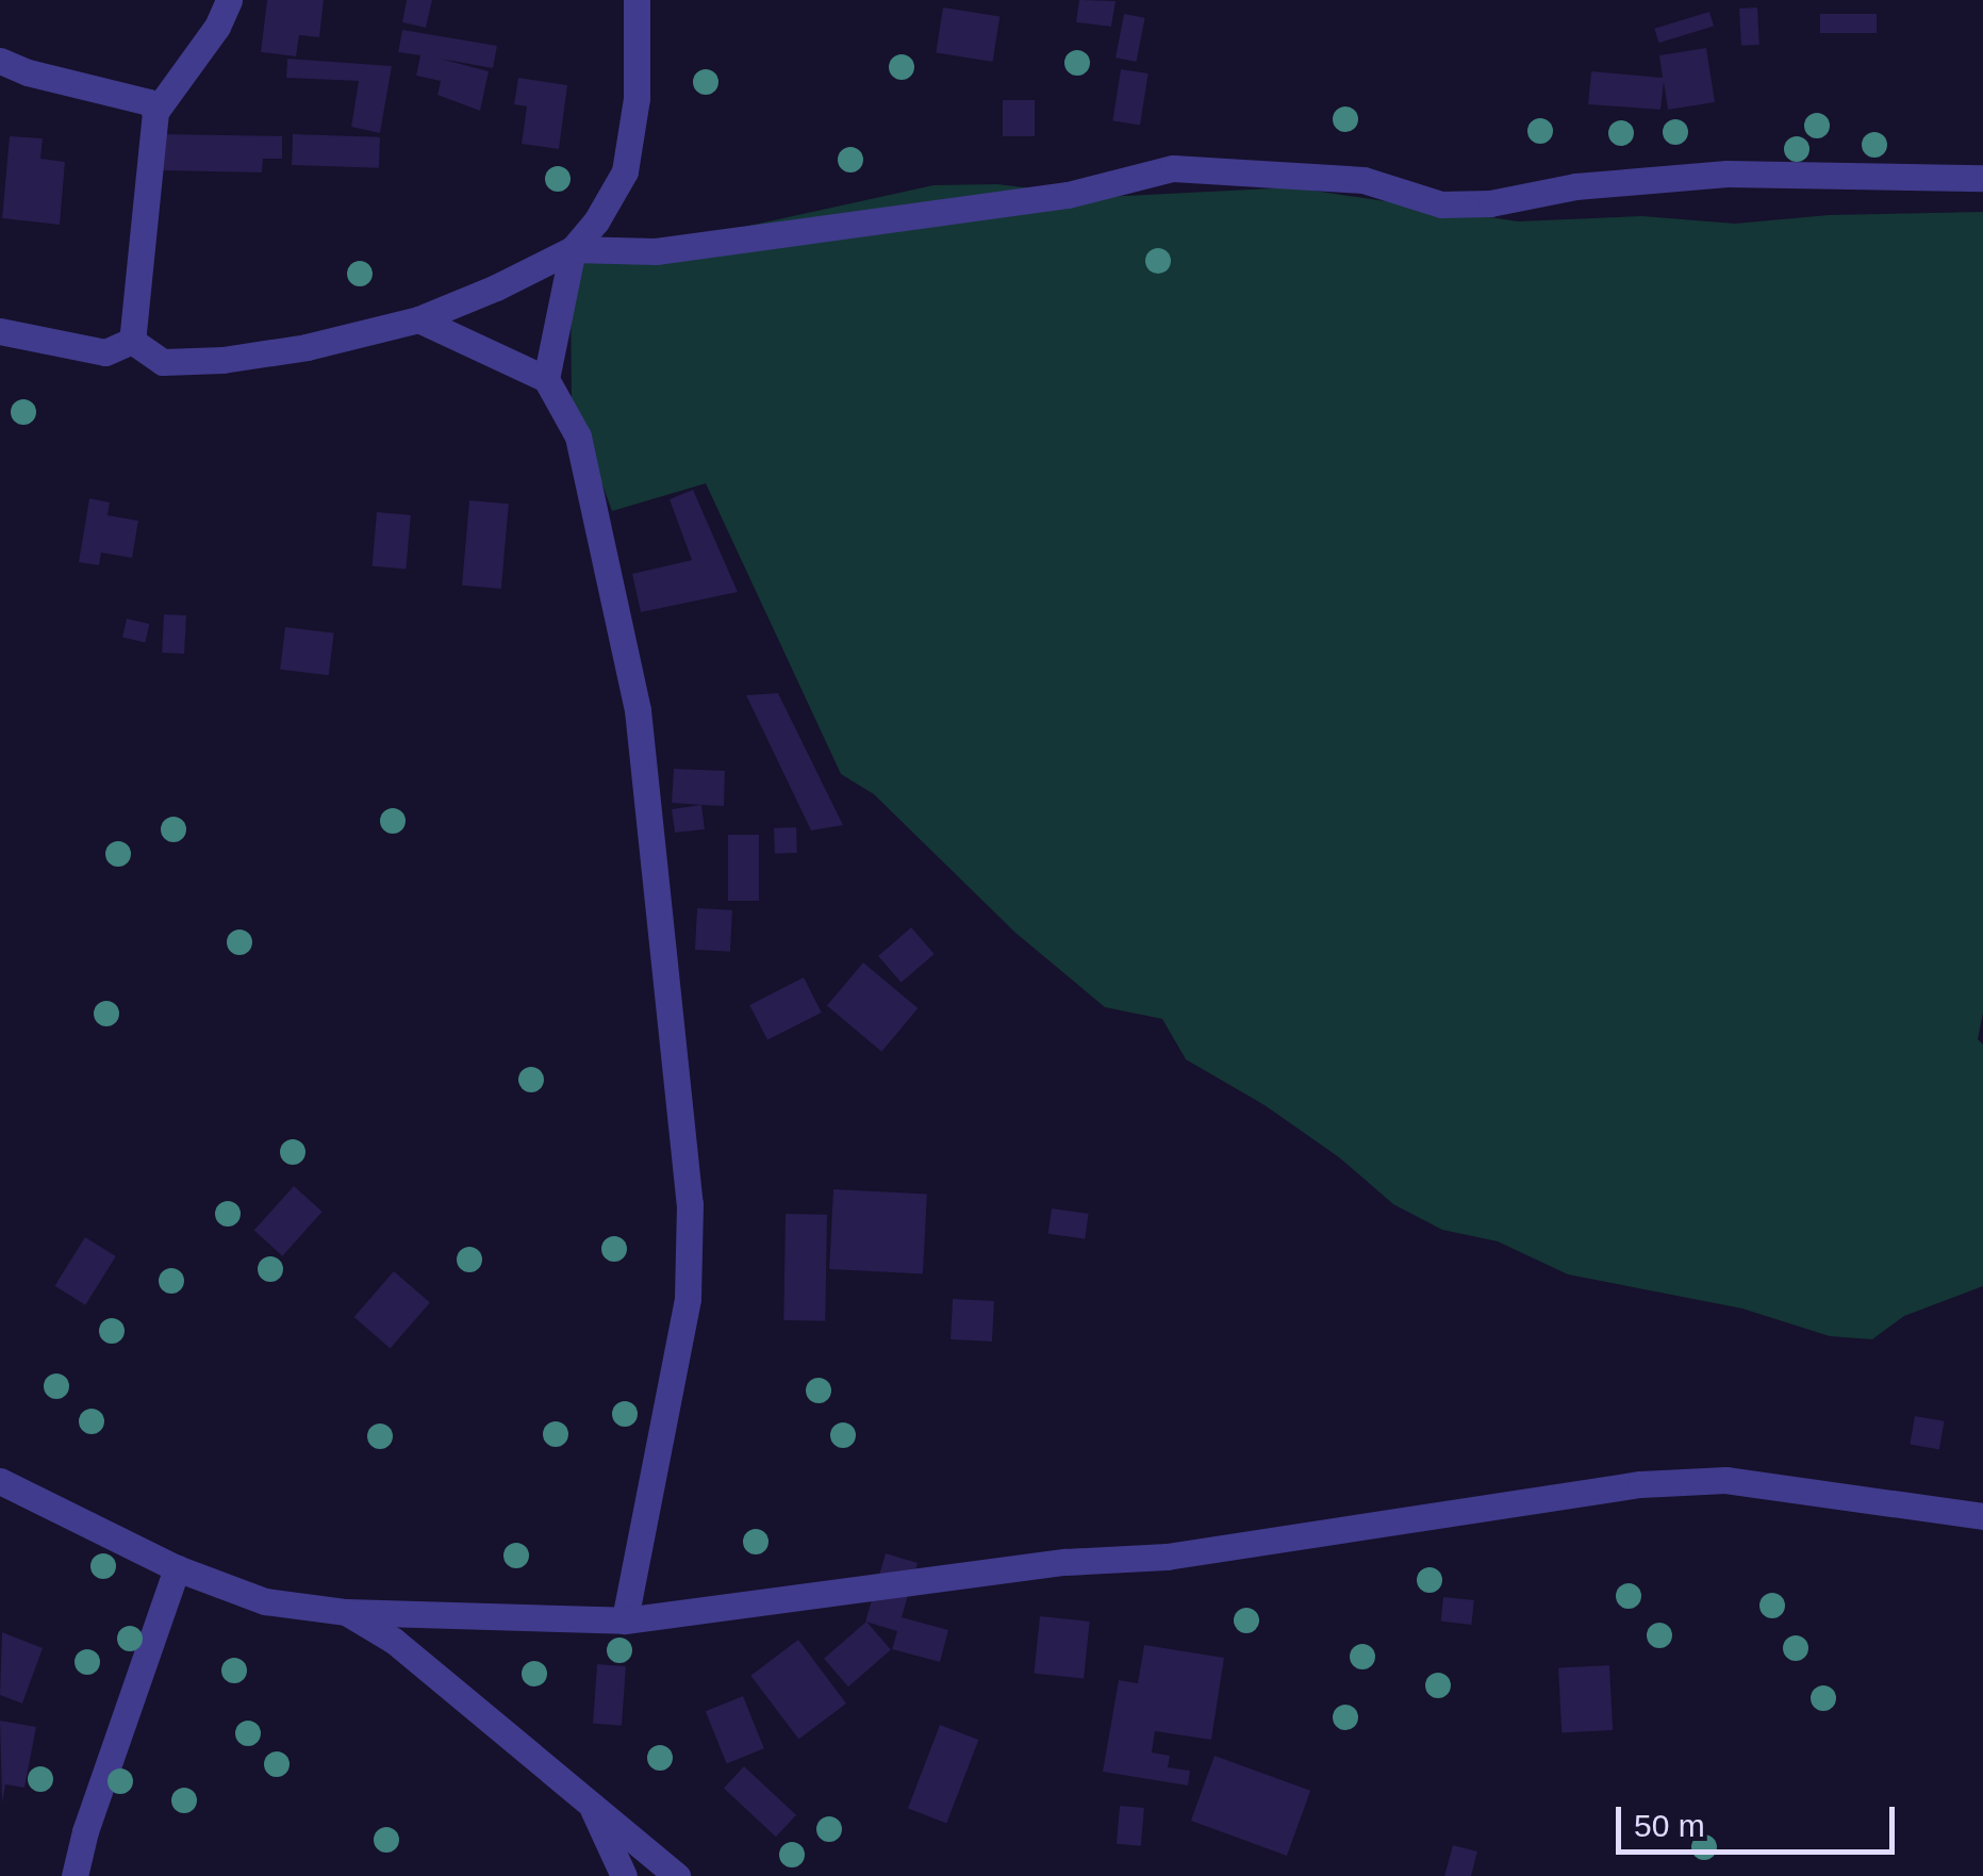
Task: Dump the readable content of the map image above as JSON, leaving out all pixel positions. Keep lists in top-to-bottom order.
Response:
{
  "scale_bar": "50 m"
}
